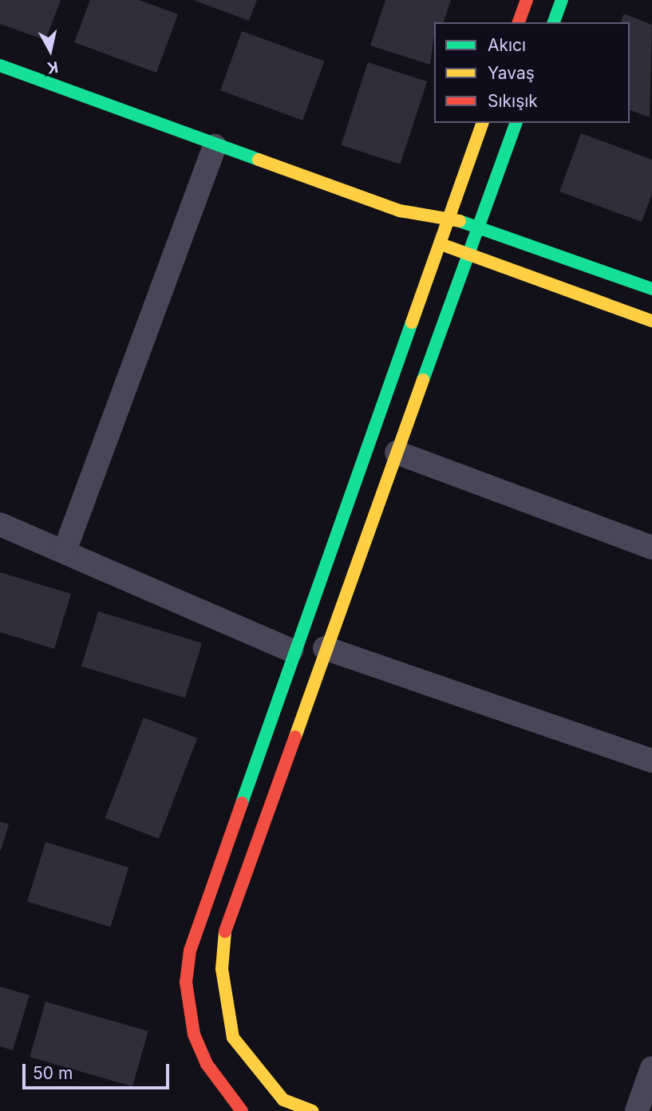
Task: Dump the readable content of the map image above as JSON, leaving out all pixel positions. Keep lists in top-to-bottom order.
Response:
{
  "legend": ["Akıcı", "Yavaş", "Sıkışık"],
  "scale_bar": "50 m",
  "north": "bottom"
}
